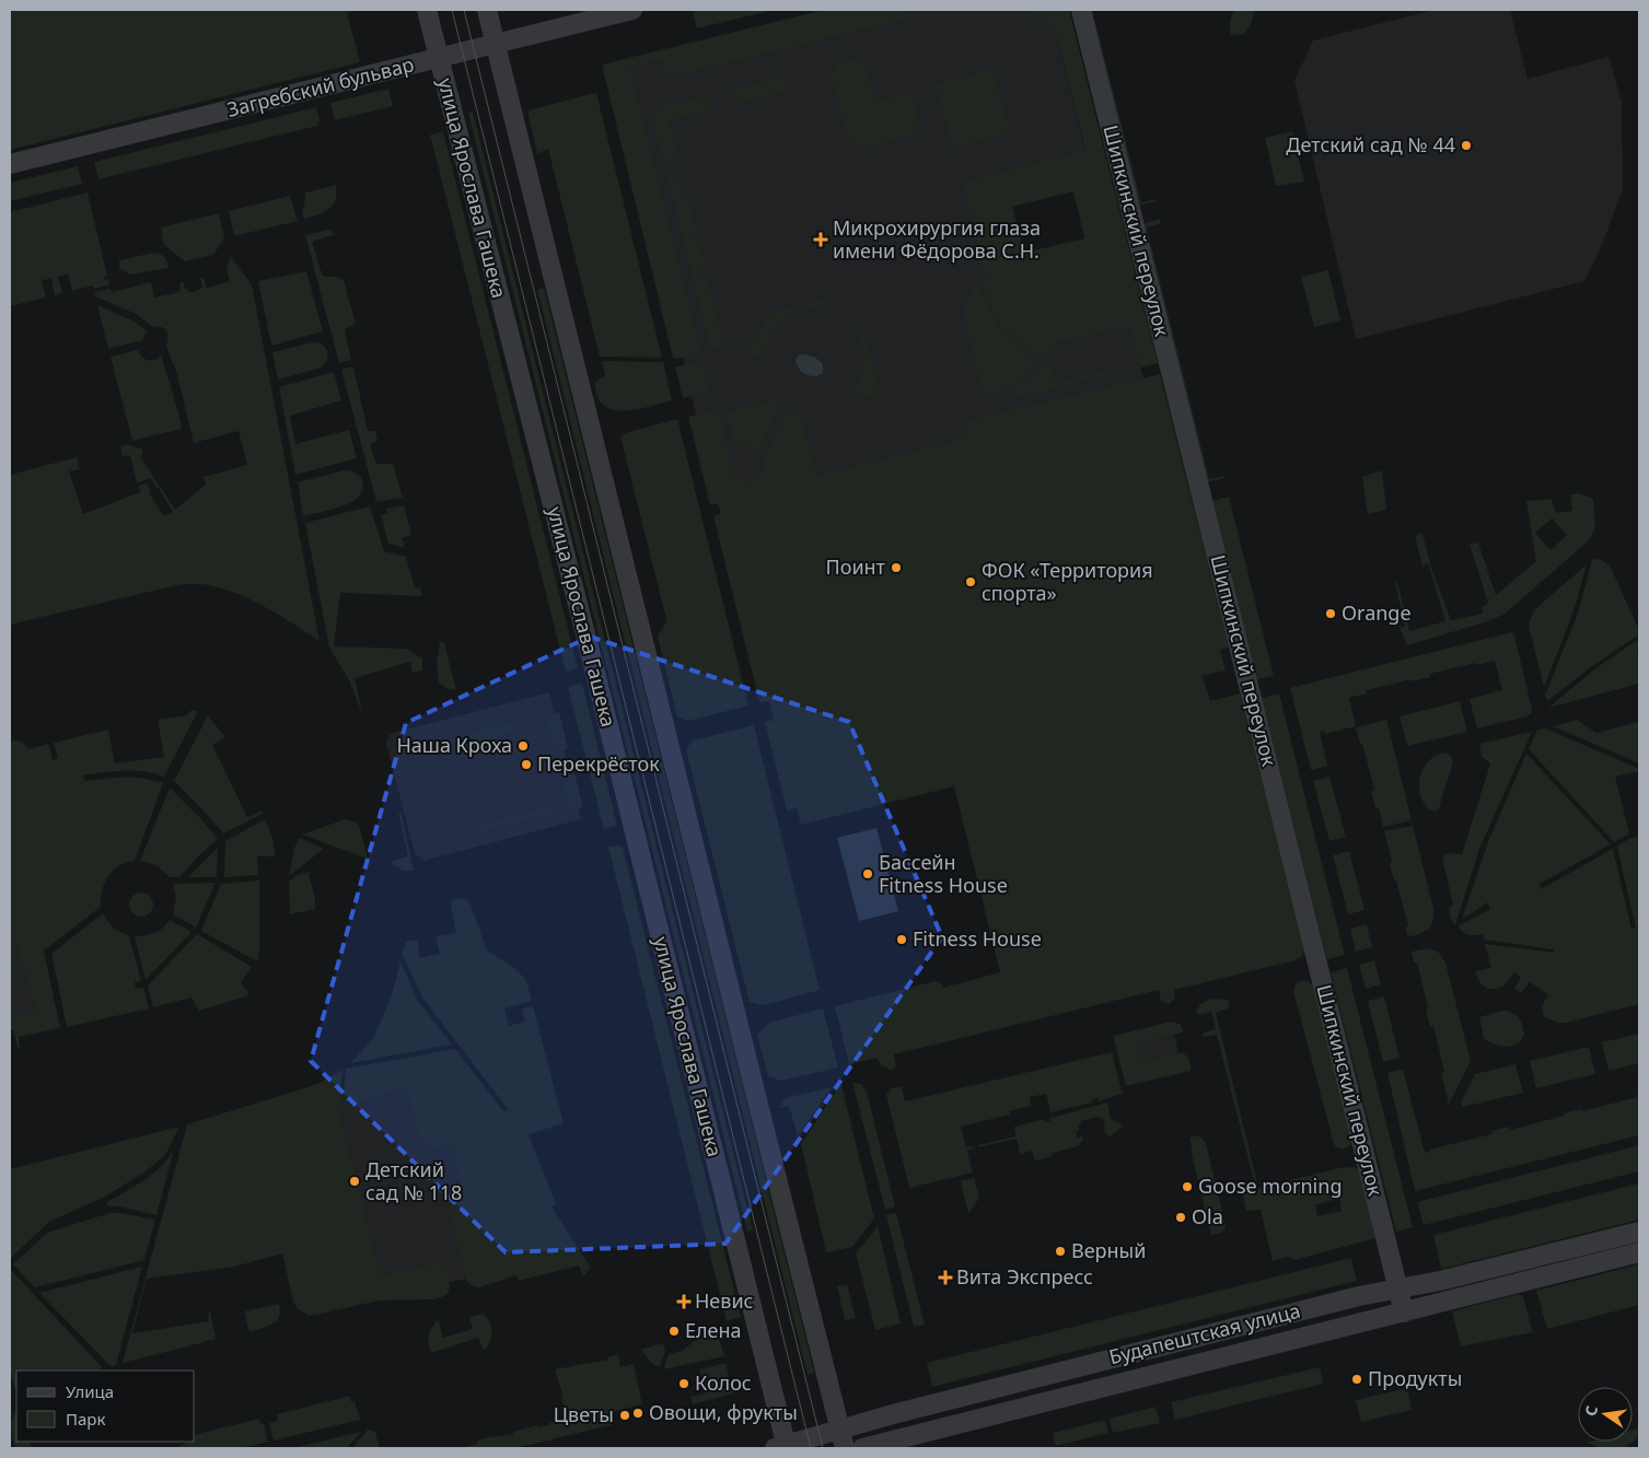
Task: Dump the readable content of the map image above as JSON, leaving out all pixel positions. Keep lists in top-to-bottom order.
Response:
{
  "streets": {
    "street": [
      "Загребский бульвар",
      "улица Ярослава Гашека",
      "Шипкинский переулок",
      "Будапештская улица"
    ]
  },
  "crossings": [
    ["Загребский бульвар", "улица Ярослава Гашека"],
    ["улица Ярослава Гашека", "Будапештская улица"],
    ["Шипкинский переулок", "Будапештская улица"]
  ],
  "places": {
    "other": [
      "Детский сад № 44",
      "Поинт",
      "ФОК «Территория спорта»",
      "Orange",
      "Наша Кроха",
      "Перекрёсток",
      "Бассейн Fitness House",
      "Fitness House",
      "Детский сад № 118",
      "Goose morning",
      "Ola",
      "Верный",
      "Елена",
      "Продукты",
      "Колос",
      "Овощи, фрукты",
      "Цветы"
    ],
    "health": ["Микрохирургия глаза имени Фёдорова С.Н.", "Вита Экспресс", "Невис"]
  },
  "legend": ["Улица", "Парк"],
  "north": "left"
}
